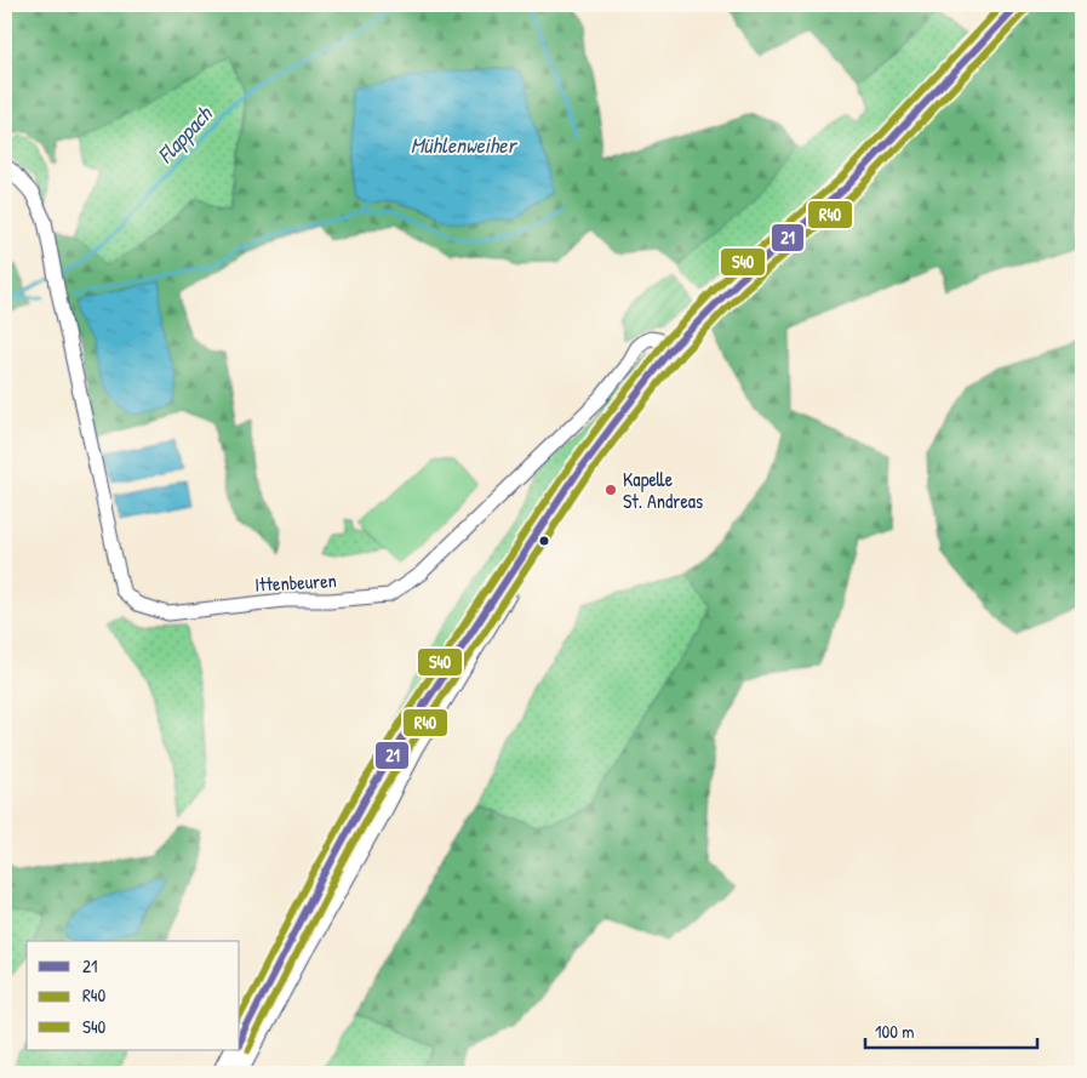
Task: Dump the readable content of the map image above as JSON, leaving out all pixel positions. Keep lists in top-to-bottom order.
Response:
{
  "streets": {
    "street": ["Ittenbeuren"]
  },
  "water": ["Flappach", "Mühlenweiher"],
  "places": ["Kapelle St. Andreas"],
  "lines": ["transit line 21", "transit line S40", "transit line R40"],
  "legend": ["21", "R40", "S40"],
  "scale_bar": "100 m"
}
